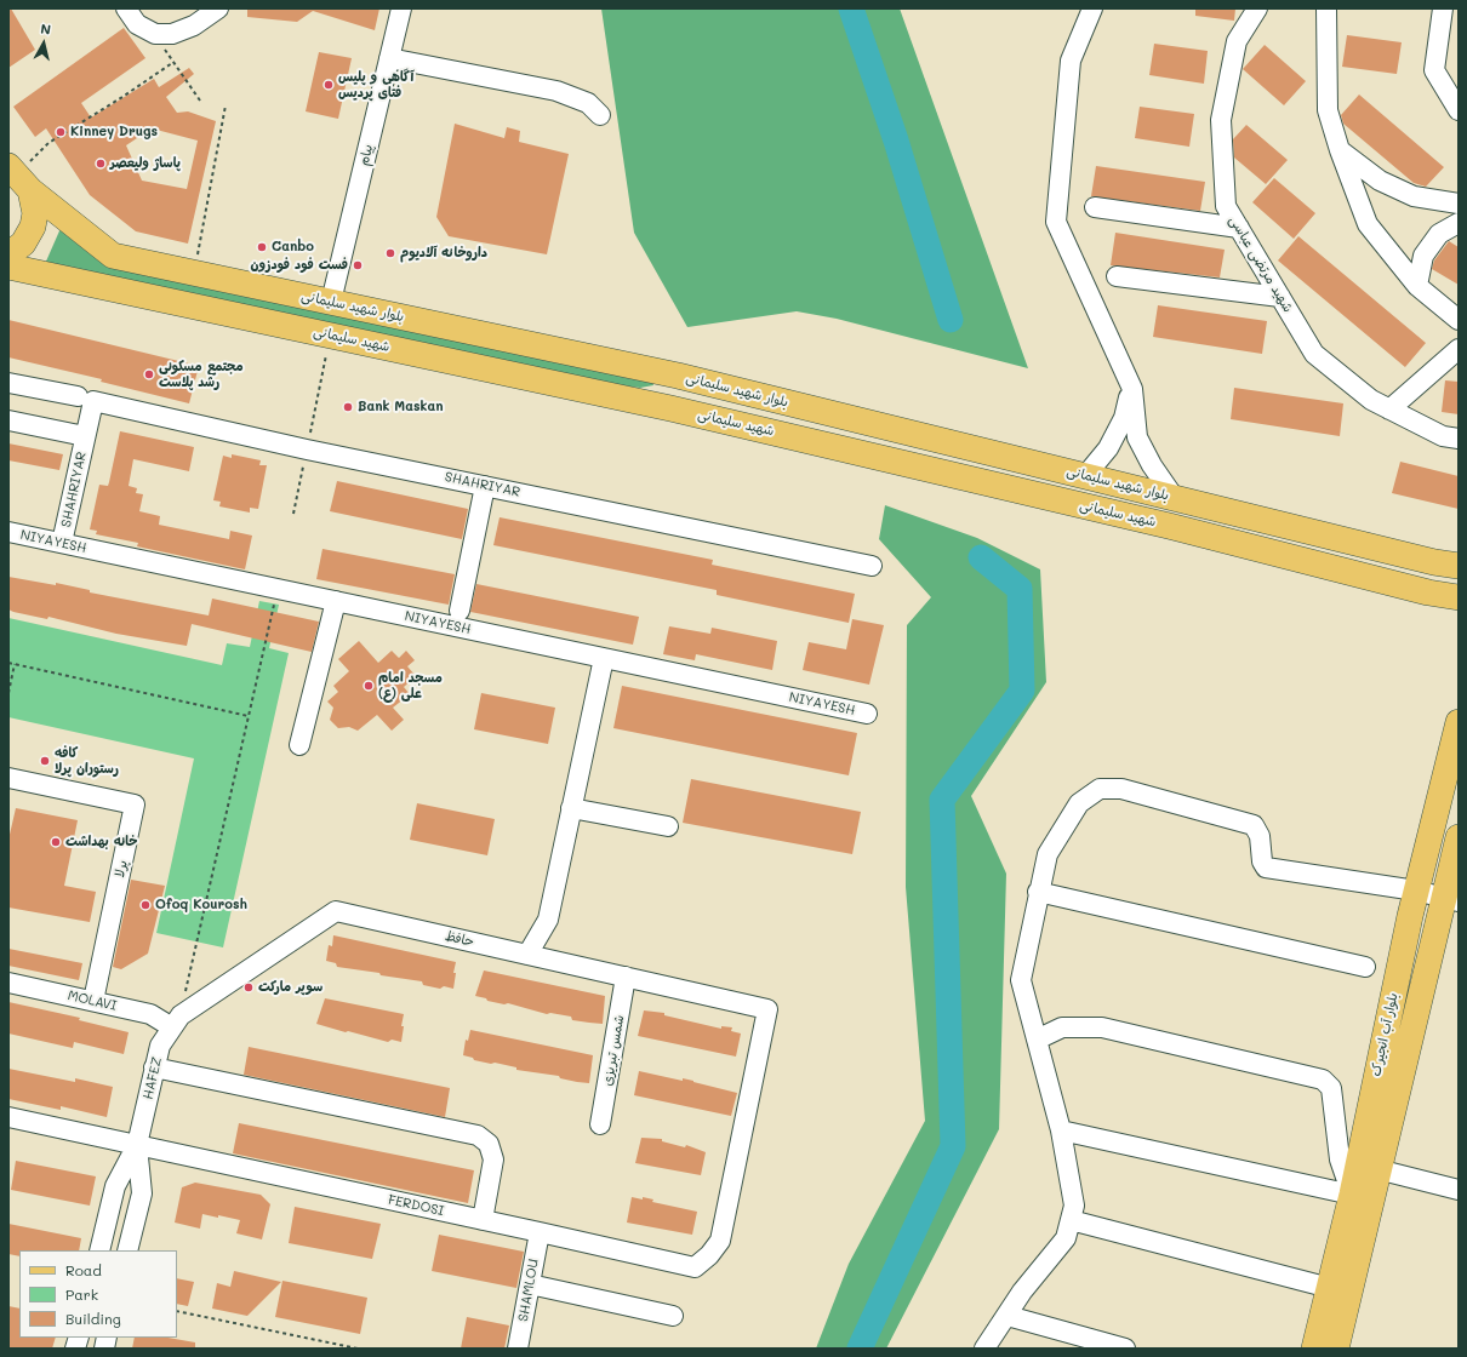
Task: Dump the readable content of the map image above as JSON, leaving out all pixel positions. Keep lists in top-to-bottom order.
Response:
{
  "streets": {
    "main road": ["بلوار شهید سلیمانی", "شهید سلیمانی", "بلوار آب انجیرک"],
    "street": [
      "پیام",
      "شهید مرتضی عباسی",
      "SHAHRIYAR",
      "NIYAYESH",
      "پرلا",
      "حافظ",
      "MOLAVI",
      "شمس تبریزی",
      "HAFEZ",
      "FERDOSI",
      "SHAMLOU"
    ]
  },
  "crossings": [
    ["پیام", "بلوار شهید سلیمانی"],
    ["SHAHRIYAR", "NIYAYESH"],
    ["پرلا", "MOLAVI"],
    ["حافظ", "MOLAVI"],
    ["حافظ", "شمس تبریزی"],
    ["حافظ", "HAFEZ"],
    ["حافظ", "FERDOSI"],
    ["MOLAVI", "HAFEZ"],
    ["HAFEZ", "FERDOSI"],
    ["FERDOSI", "SHAMLOU"]
  ],
  "places": [
    "آگاهی و پلیس فتای پردیس",
    "Kinney Drugs",
    "پاساژ ولیعصر",
    "Canbo",
    "داروخانه آلادیوم",
    "فست فود فودزون",
    "مجتمع مسکونی رشد پلاست",
    "Bank Maskan",
    "مسجد امام علی (ع)",
    "کافه رستوران پرلا",
    "خانه بهداشت",
    "Ofoq Kourosh",
    "سوپر مارکت"
  ],
  "legend": ["Road", "Park", "Building"],
  "north": "top"
}
